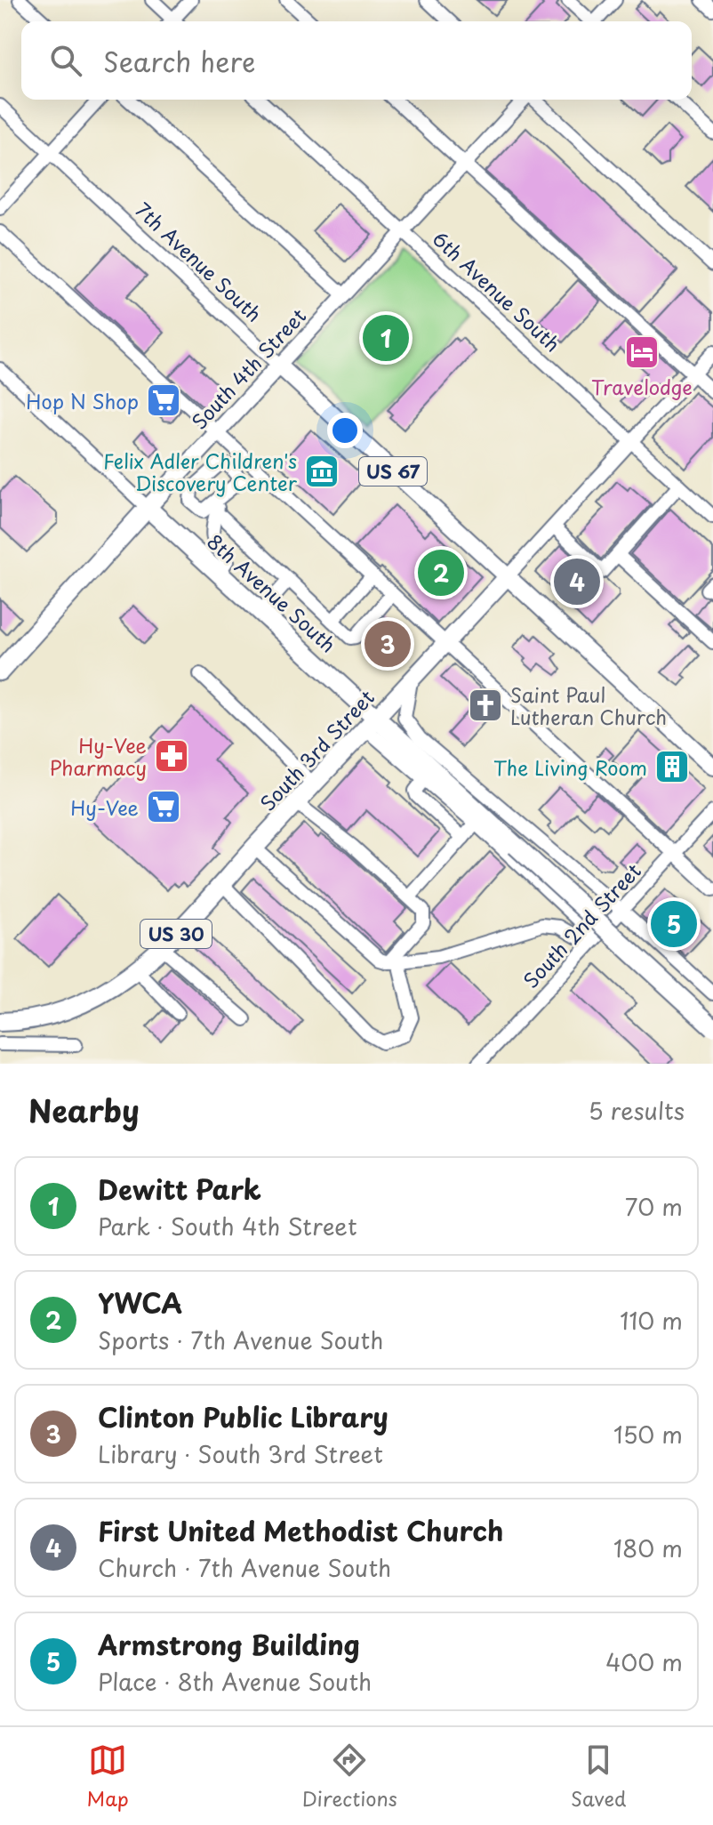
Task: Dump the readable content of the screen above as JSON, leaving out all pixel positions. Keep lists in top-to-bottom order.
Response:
{
  "streets": {
    "highway": [
      "South 4th Street",
      "8th Avenue South",
      "South 3rd Street",
      "US 30"
    ],
    "main road": ["7th Avenue South", "US 67"],
    "street": ["6th Avenue South", "South 2nd Street"]
  },
  "crossings": [
    ["7th Avenue South", "South 4th Street"],
    ["7th Avenue South", "South 3rd Street"],
    ["6th Avenue South", "South 4th Street"],
    ["6th Avenue South", "South 3rd Street"],
    ["South 4th Street", "8th Avenue South"],
    ["8th Avenue South", "South 3rd Street"],
    ["8th Avenue South", "South 2nd Street"]
  ],
  "places": {
    "hotel": ["Travelodge"],
    "supermarket": ["Hop N Shop", "Hy-Vee"],
    "museum": ["Felix Adler Children's Discovery Center"],
    "church": ["Saint Paul Lutheran Church"],
    "pharmacy": ["Hy-Vee Pharmacy"],
    "building": ["The Living Room"]
  },
  "page": {
    "search": "Search here",
    "pins": [
      "1",
      "2",
      "4",
      "3",
      "5"
    ],
    "heading": ["Nearby", "5 results"],
    "list": [
      {
        "mark": "1",
        "name": "Dewitt Park",
        "note": "Park · South 4th Street",
        "value": "70 m"
      },
      {
        "mark": "2",
        "name": "YWCA",
        "note": "Sports · 7th Avenue South",
        "value": "110 m"
      },
      {
        "mark": "3",
        "name": "Clinton Public Library",
        "note": "Library · South 3rd Street",
        "value": "150 m"
      },
      {
        "mark": "4",
        "name": "First United Methodist Church",
        "note": "Church · 7th Avenue South",
        "value": "180 m"
      },
      {
        "mark": "5",
        "name": "Armstrong Building",
        "note": "Place · 8th Avenue South",
        "value": "400 m"
      }
    ],
    "nav": ["Map", "Directions", "Saved"]
  }
}
